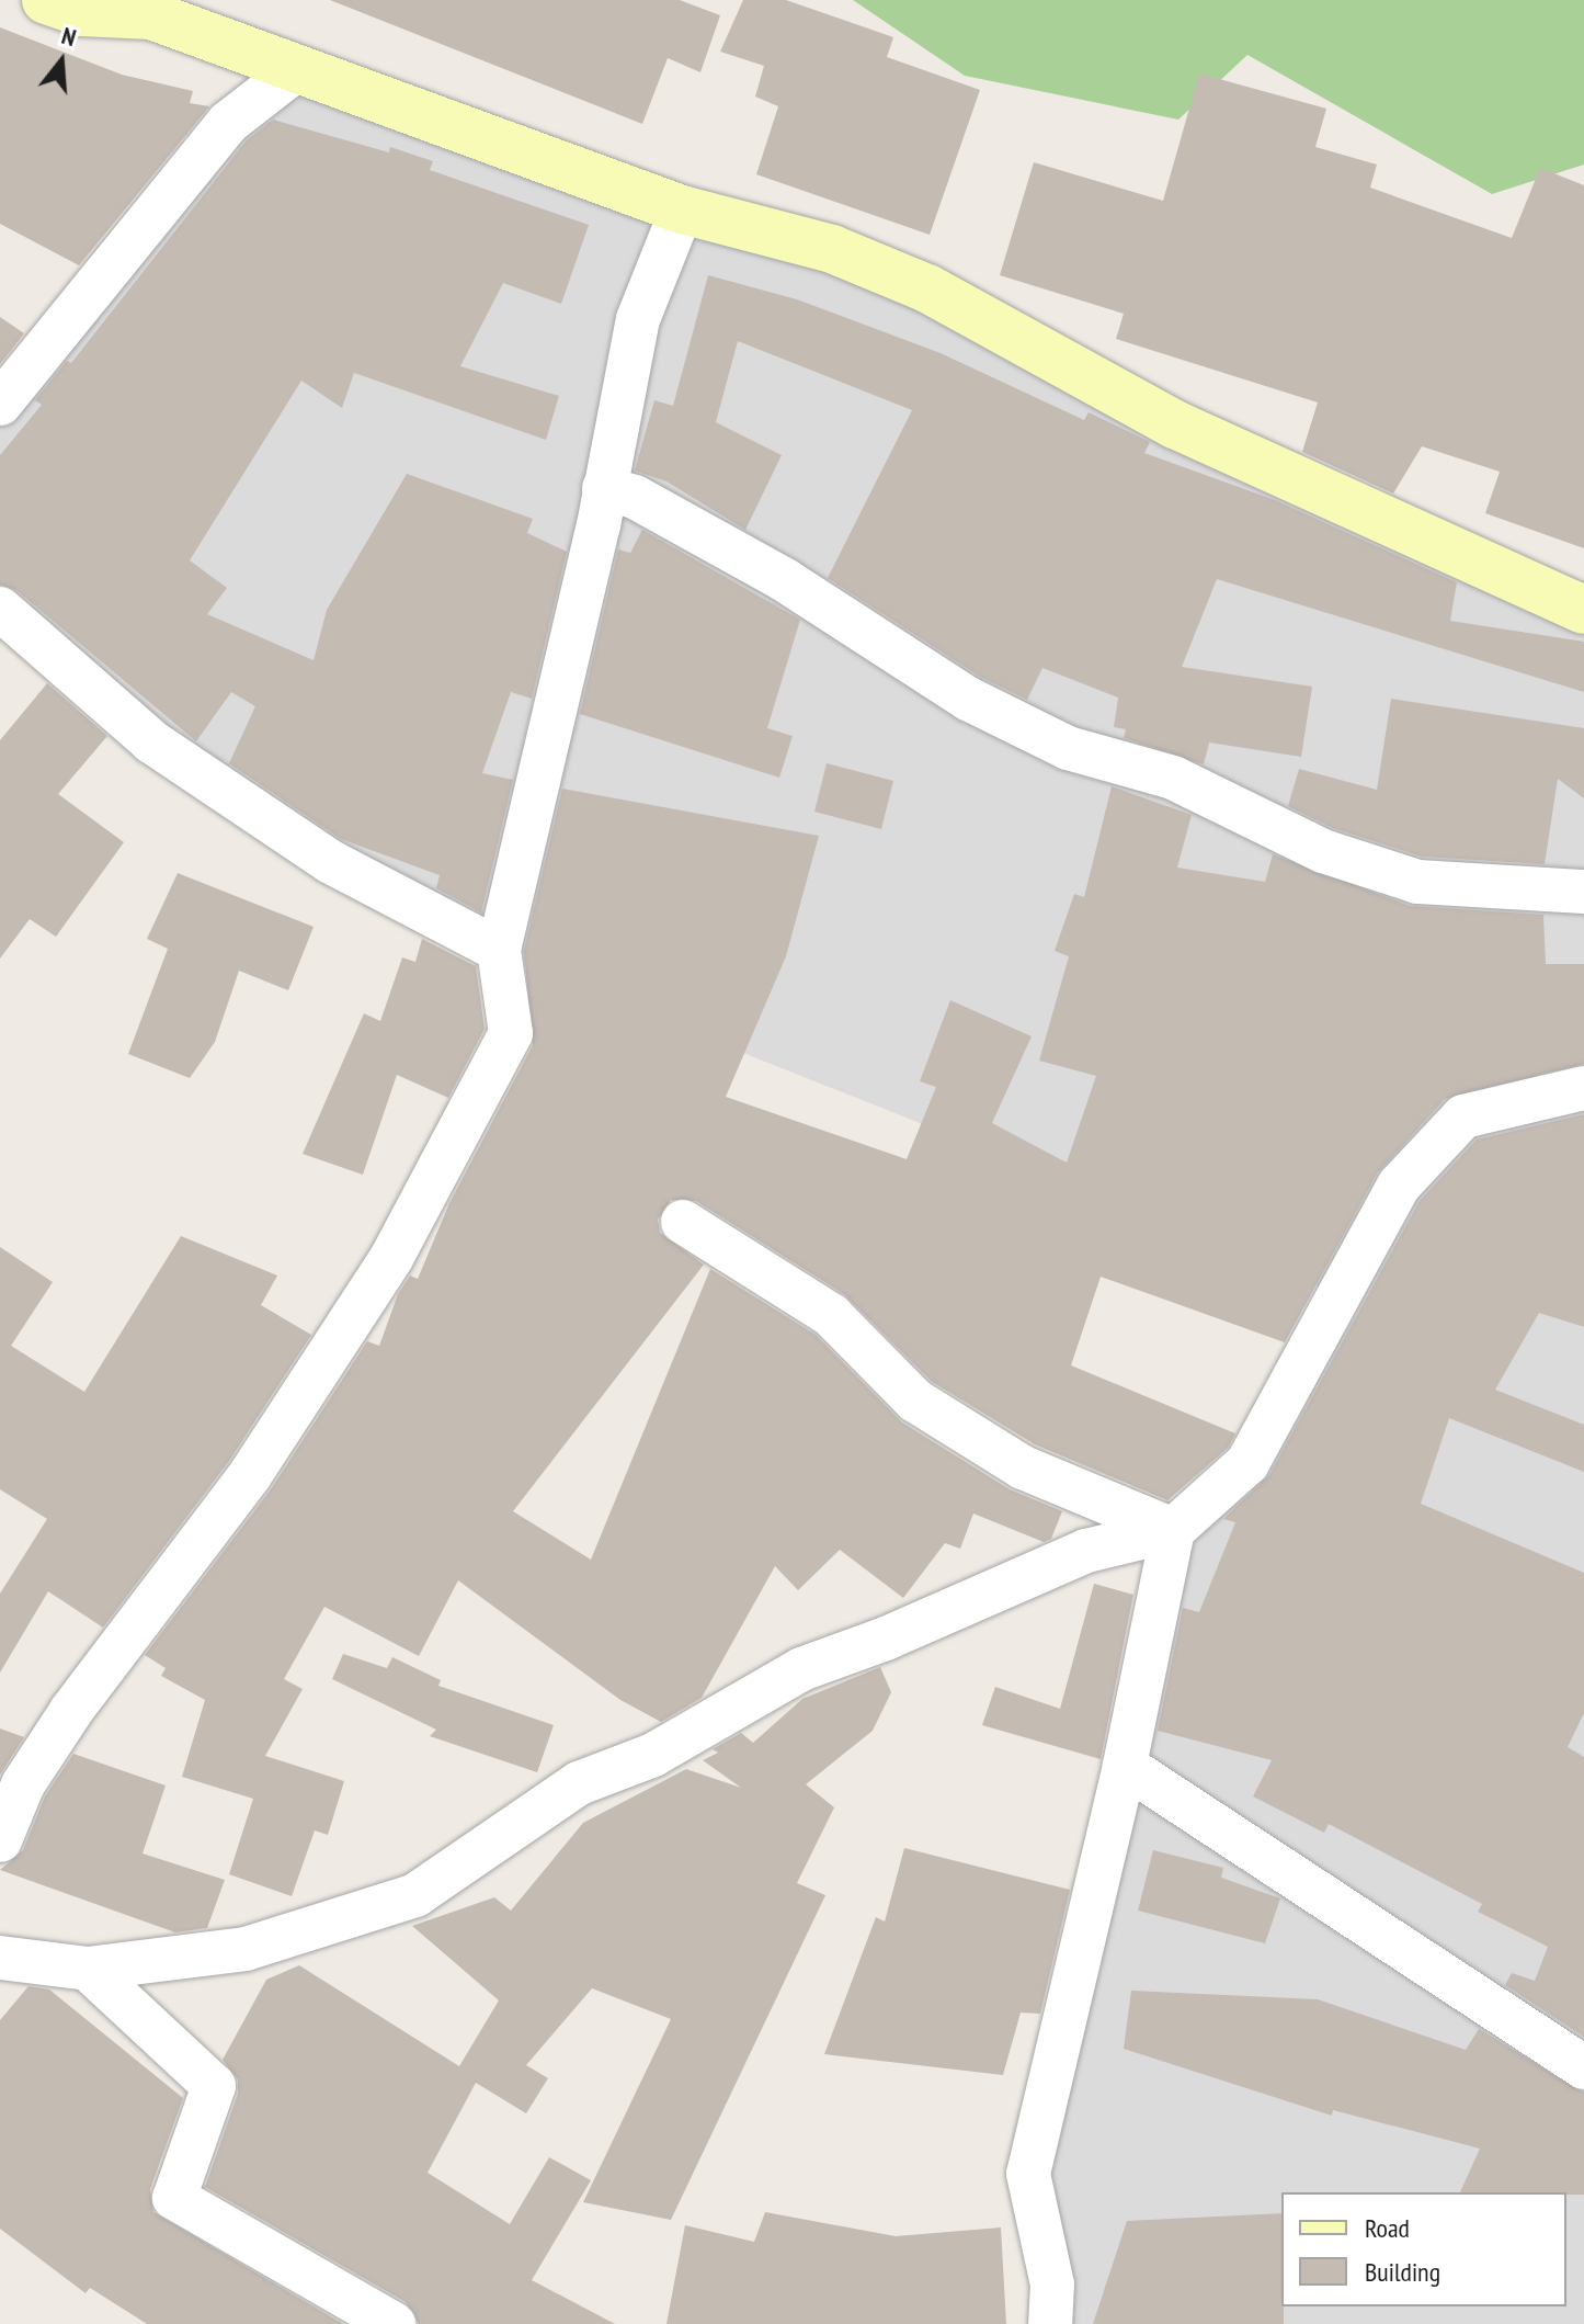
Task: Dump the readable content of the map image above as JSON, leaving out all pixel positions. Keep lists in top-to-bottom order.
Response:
{
  "legend": ["Road", "Building"],
  "north": "top"
}
